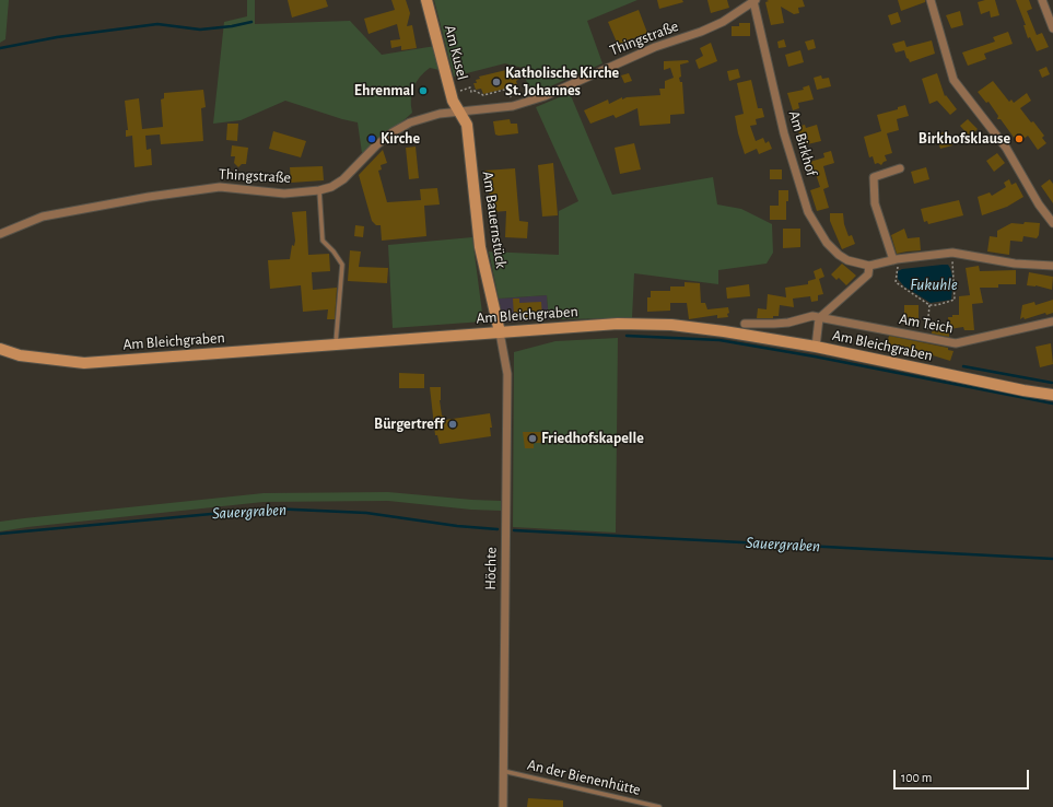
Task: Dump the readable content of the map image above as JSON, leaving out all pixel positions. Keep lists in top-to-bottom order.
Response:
{
  "streets": {
    "street": [
      "Thingstraße",
      "Am Kusel",
      "Am Birkhof",
      "Am Bauernstück",
      "Am Bleichgraben",
      "Am Teich",
      "Höchte"
    ],
    "lane": ["An der Bienenhütte"]
  },
  "crossings": [
    ["Thingstraße", "Am Kusel"],
    ["Thingstraße", "Am Birkhof"],
    ["Thingstraße", "Am Bauernstück"],
    ["Am Kusel", "Am Bauernstück"],
    ["Am Bauernstück", "Am Bleichgraben"],
    ["Am Bauernstück", "Höchte"],
    ["Am Bleichgraben", "Höchte"],
    ["Höchte", "An der Bienenhütte"]
  ],
  "water": ["Fukuhle", "Sauergraben"],
  "places": [
    "Katholische Kirche St. Johannes",
    "Ehrenmal",
    "Kirche",
    "Birkhofsklause",
    "Bürgertreff",
    "Friedhofskapelle"
  ],
  "scale_bar": "100 m"
}
